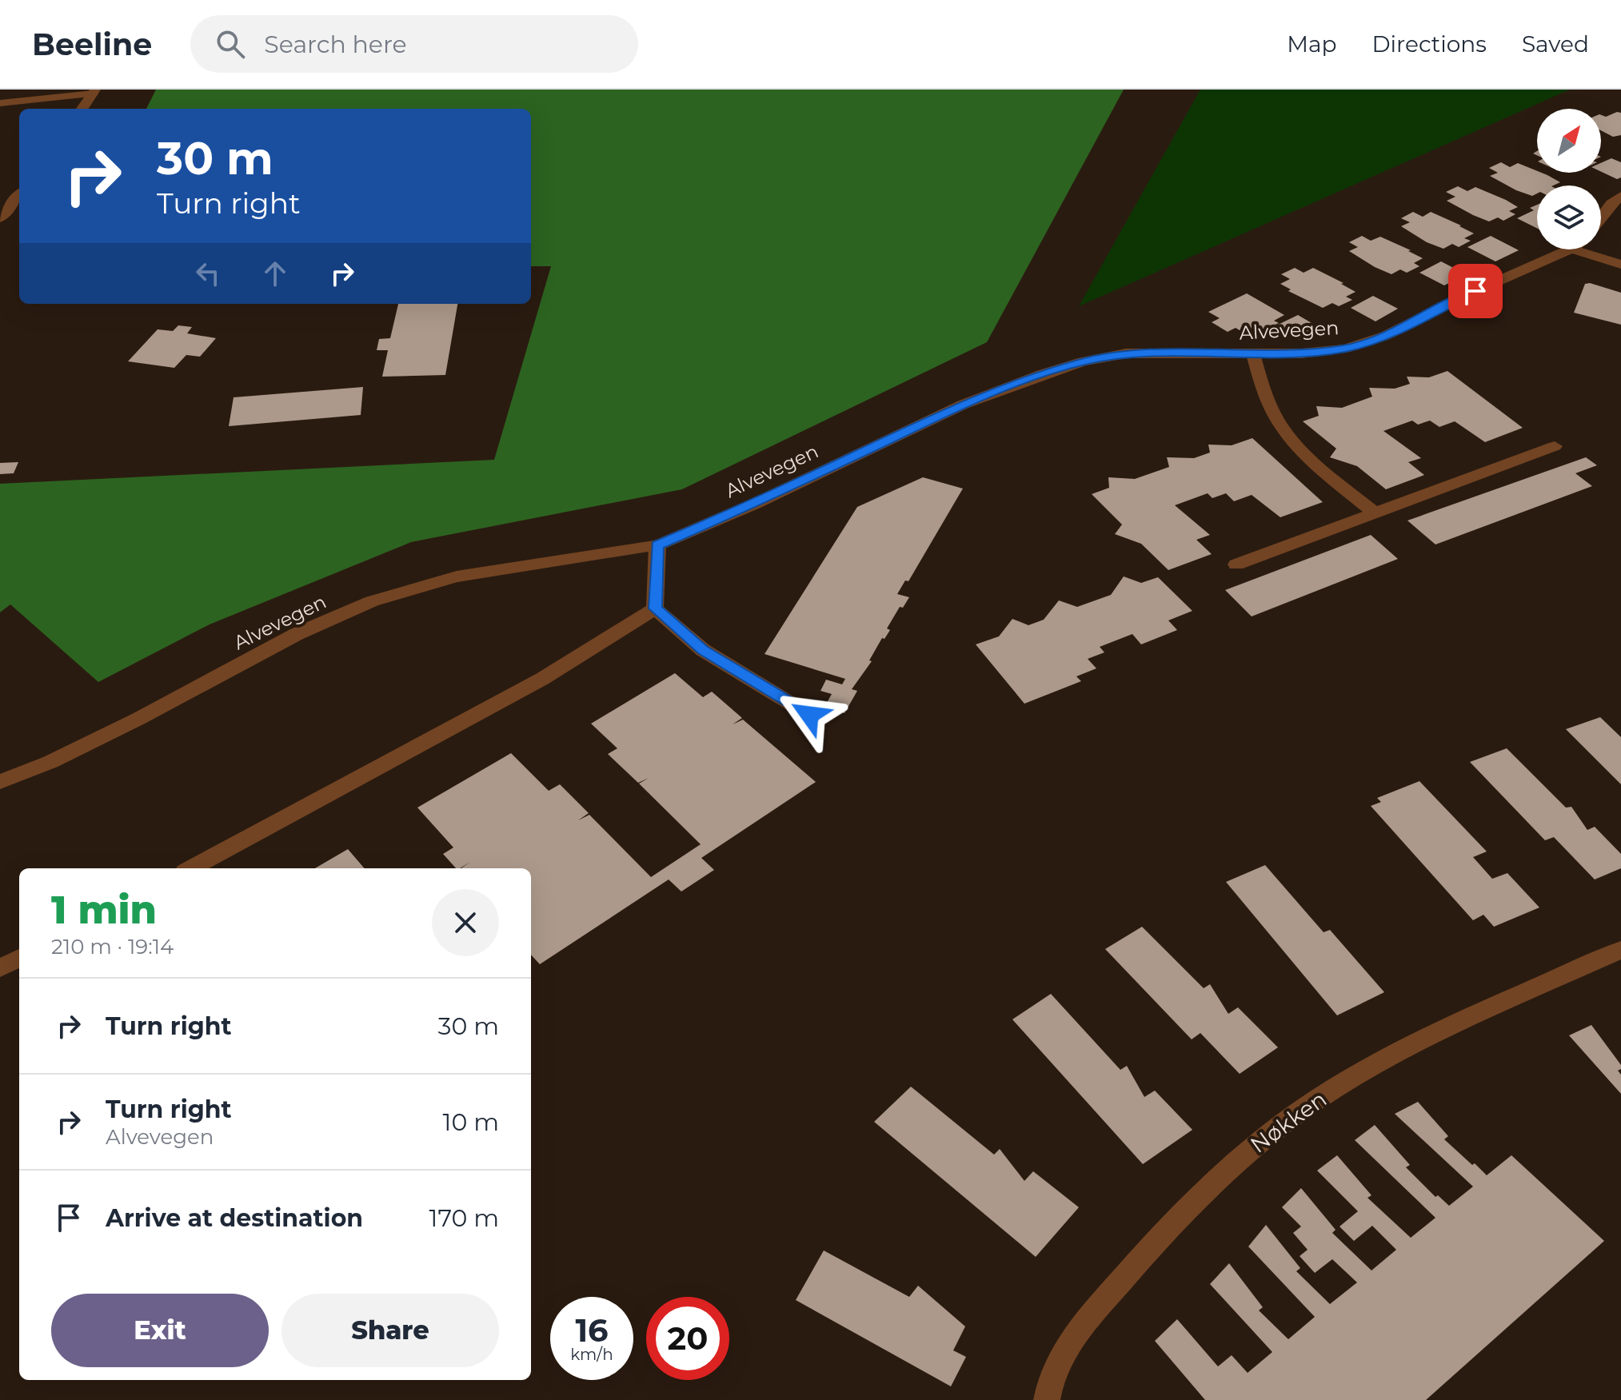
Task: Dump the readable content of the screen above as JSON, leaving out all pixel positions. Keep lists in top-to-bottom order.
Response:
{
  "streets": {
    "street": ["Alvevegen", "Nøkken"]
  },
  "north": "top right",
  "page": {
    "header": "Beeline",
    "search": "Search here",
    "nav": ["Map", "Directions", "Saved"],
    "turn": ["30 m", "Turn right"],
    "heading": ["1 min", "210 m · 19:14"],
    "list": [
      {
        "name": "Turn right",
        "value": "30 m"
      },
      {
        "name": "Turn right",
        "note": "Alvevegen",
        "value": "10 m"
      },
      {
        "name": "Arrive at destination",
        "value": "170 m"
      }
    ],
    "buttons": ["Exit", "Share"],
    "speed": "16 km/h",
    "limit": "20"
  }
}
